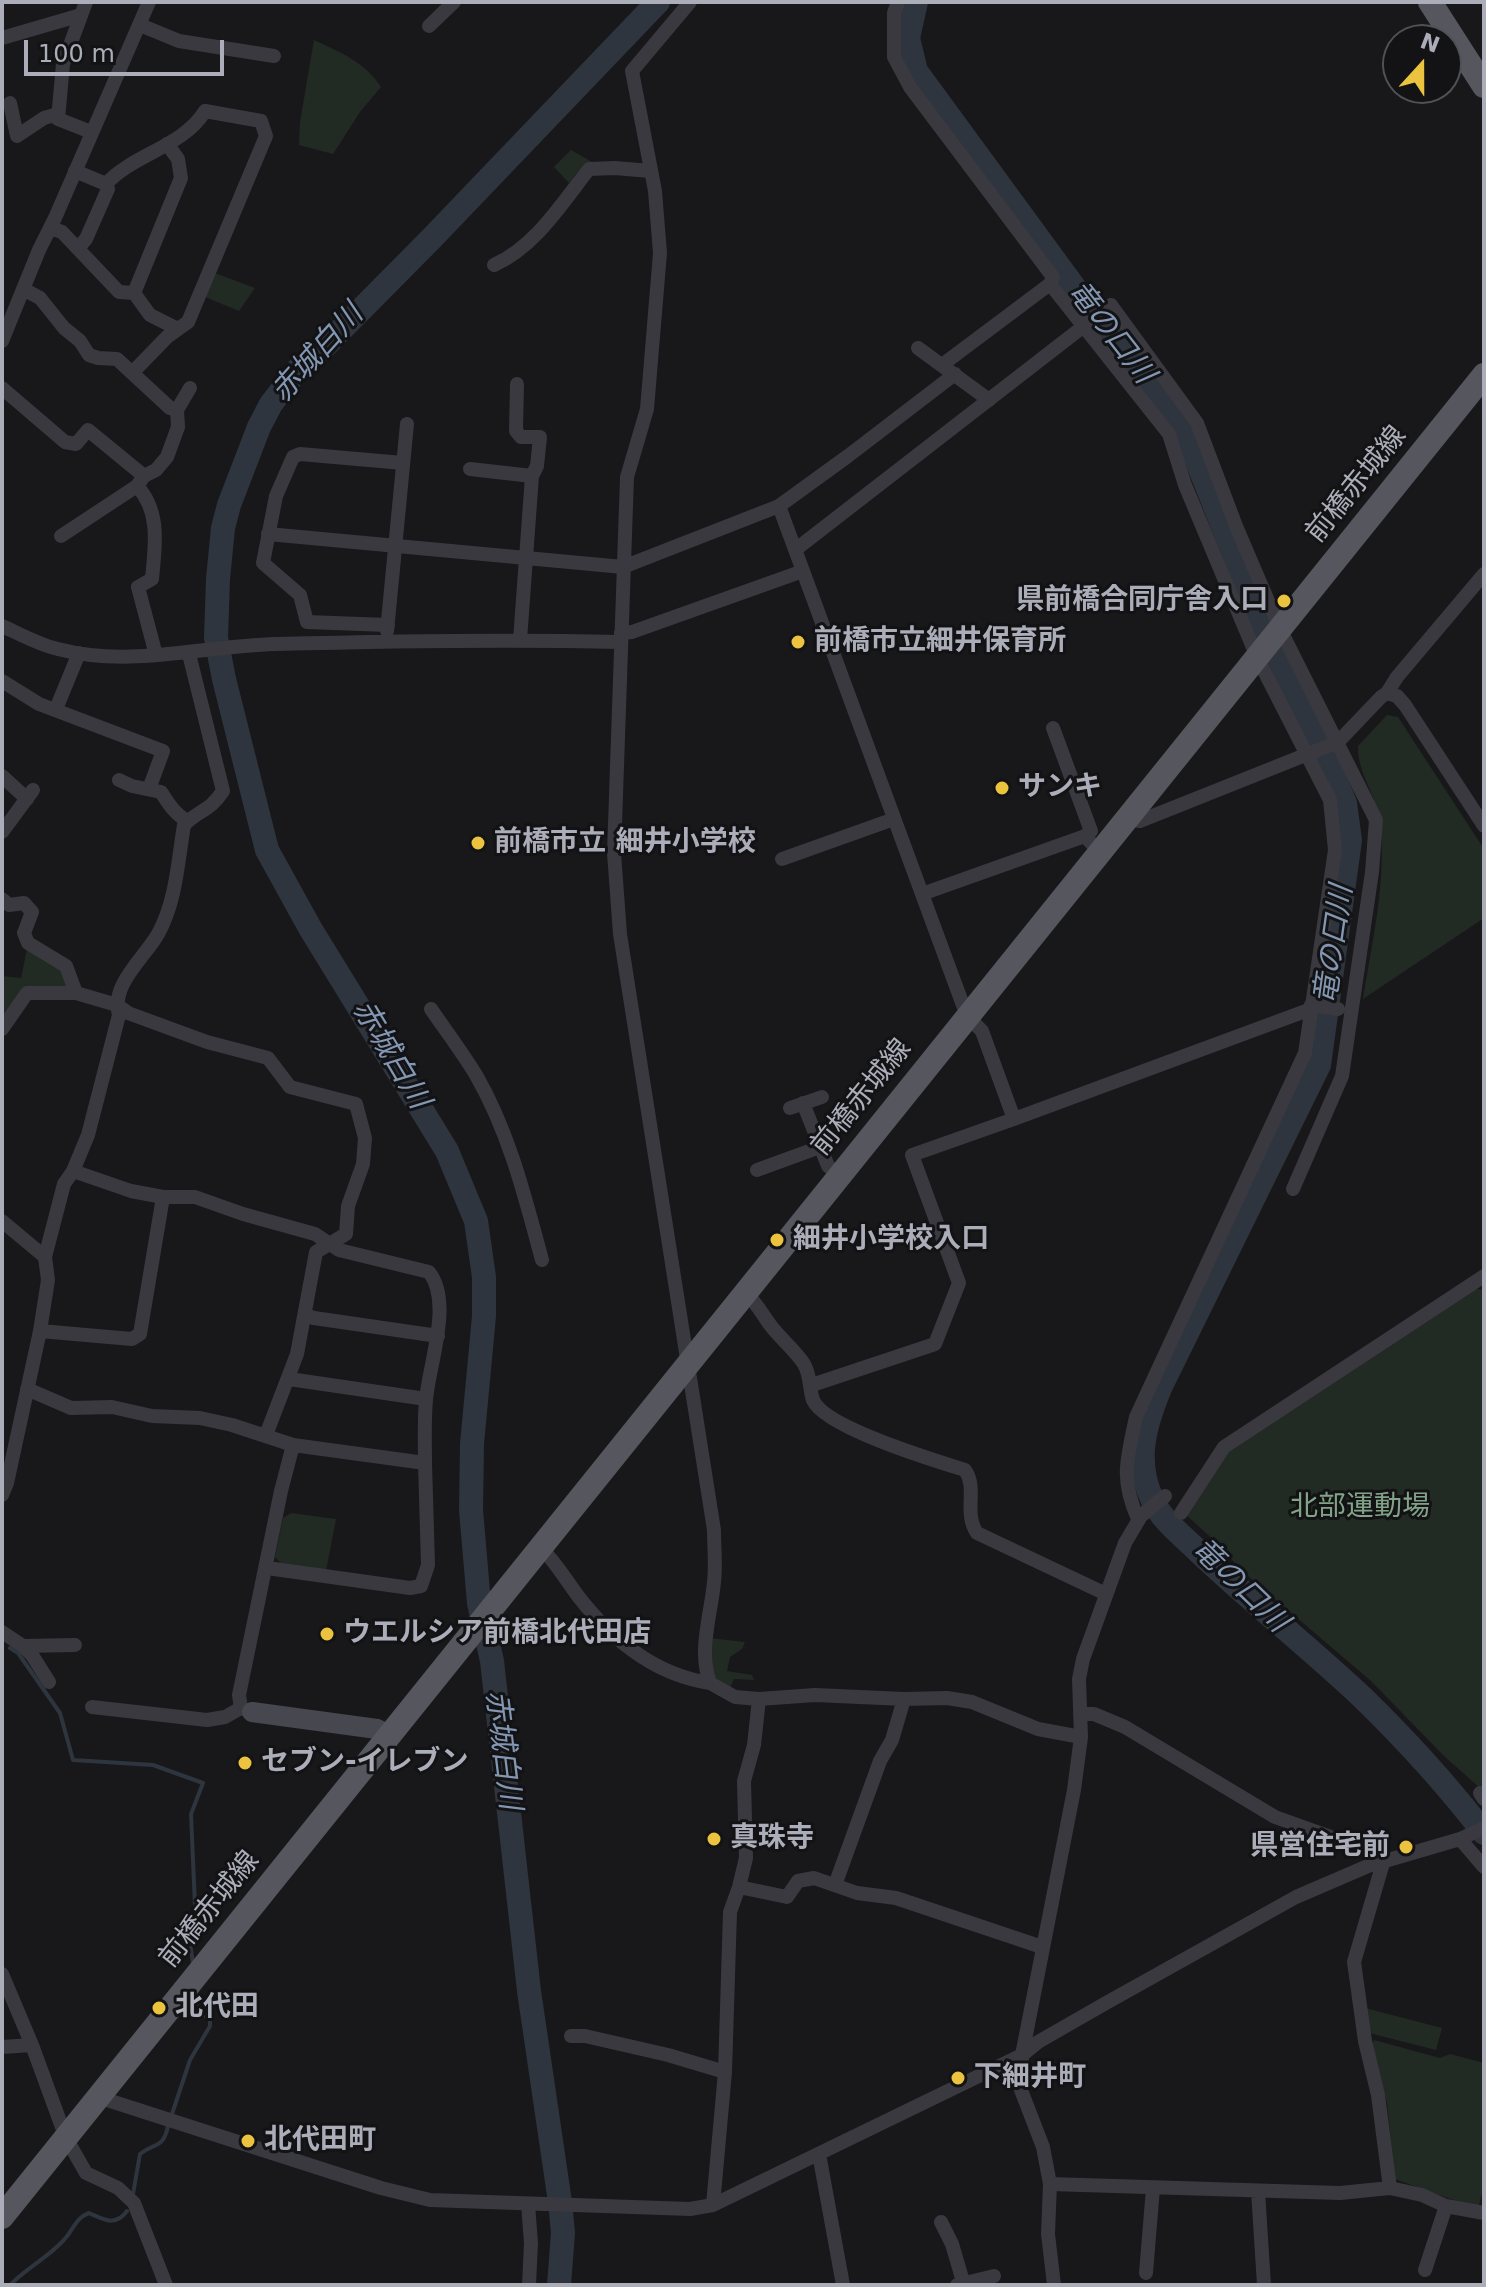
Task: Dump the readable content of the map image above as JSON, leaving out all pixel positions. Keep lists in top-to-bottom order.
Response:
{
  "streets": {
    "main road": ["前橋赤城線"]
  },
  "water": ["竜の口川", "赤城白川"],
  "parks": ["北部運動場"],
  "places": [
    "県前橋合同庁舎入口",
    "前橋市立細井保育所",
    "サンキ",
    "前橋市立 細井小学校",
    "細井小学校入口",
    "ウエルシア前橋北代田店",
    "セブン-イレブン",
    "真珠寺",
    "県営住宅前",
    "北代田",
    "下細井町",
    "北代田町"
  ],
  "scale_bar": "100 m",
  "north": "top"
}
